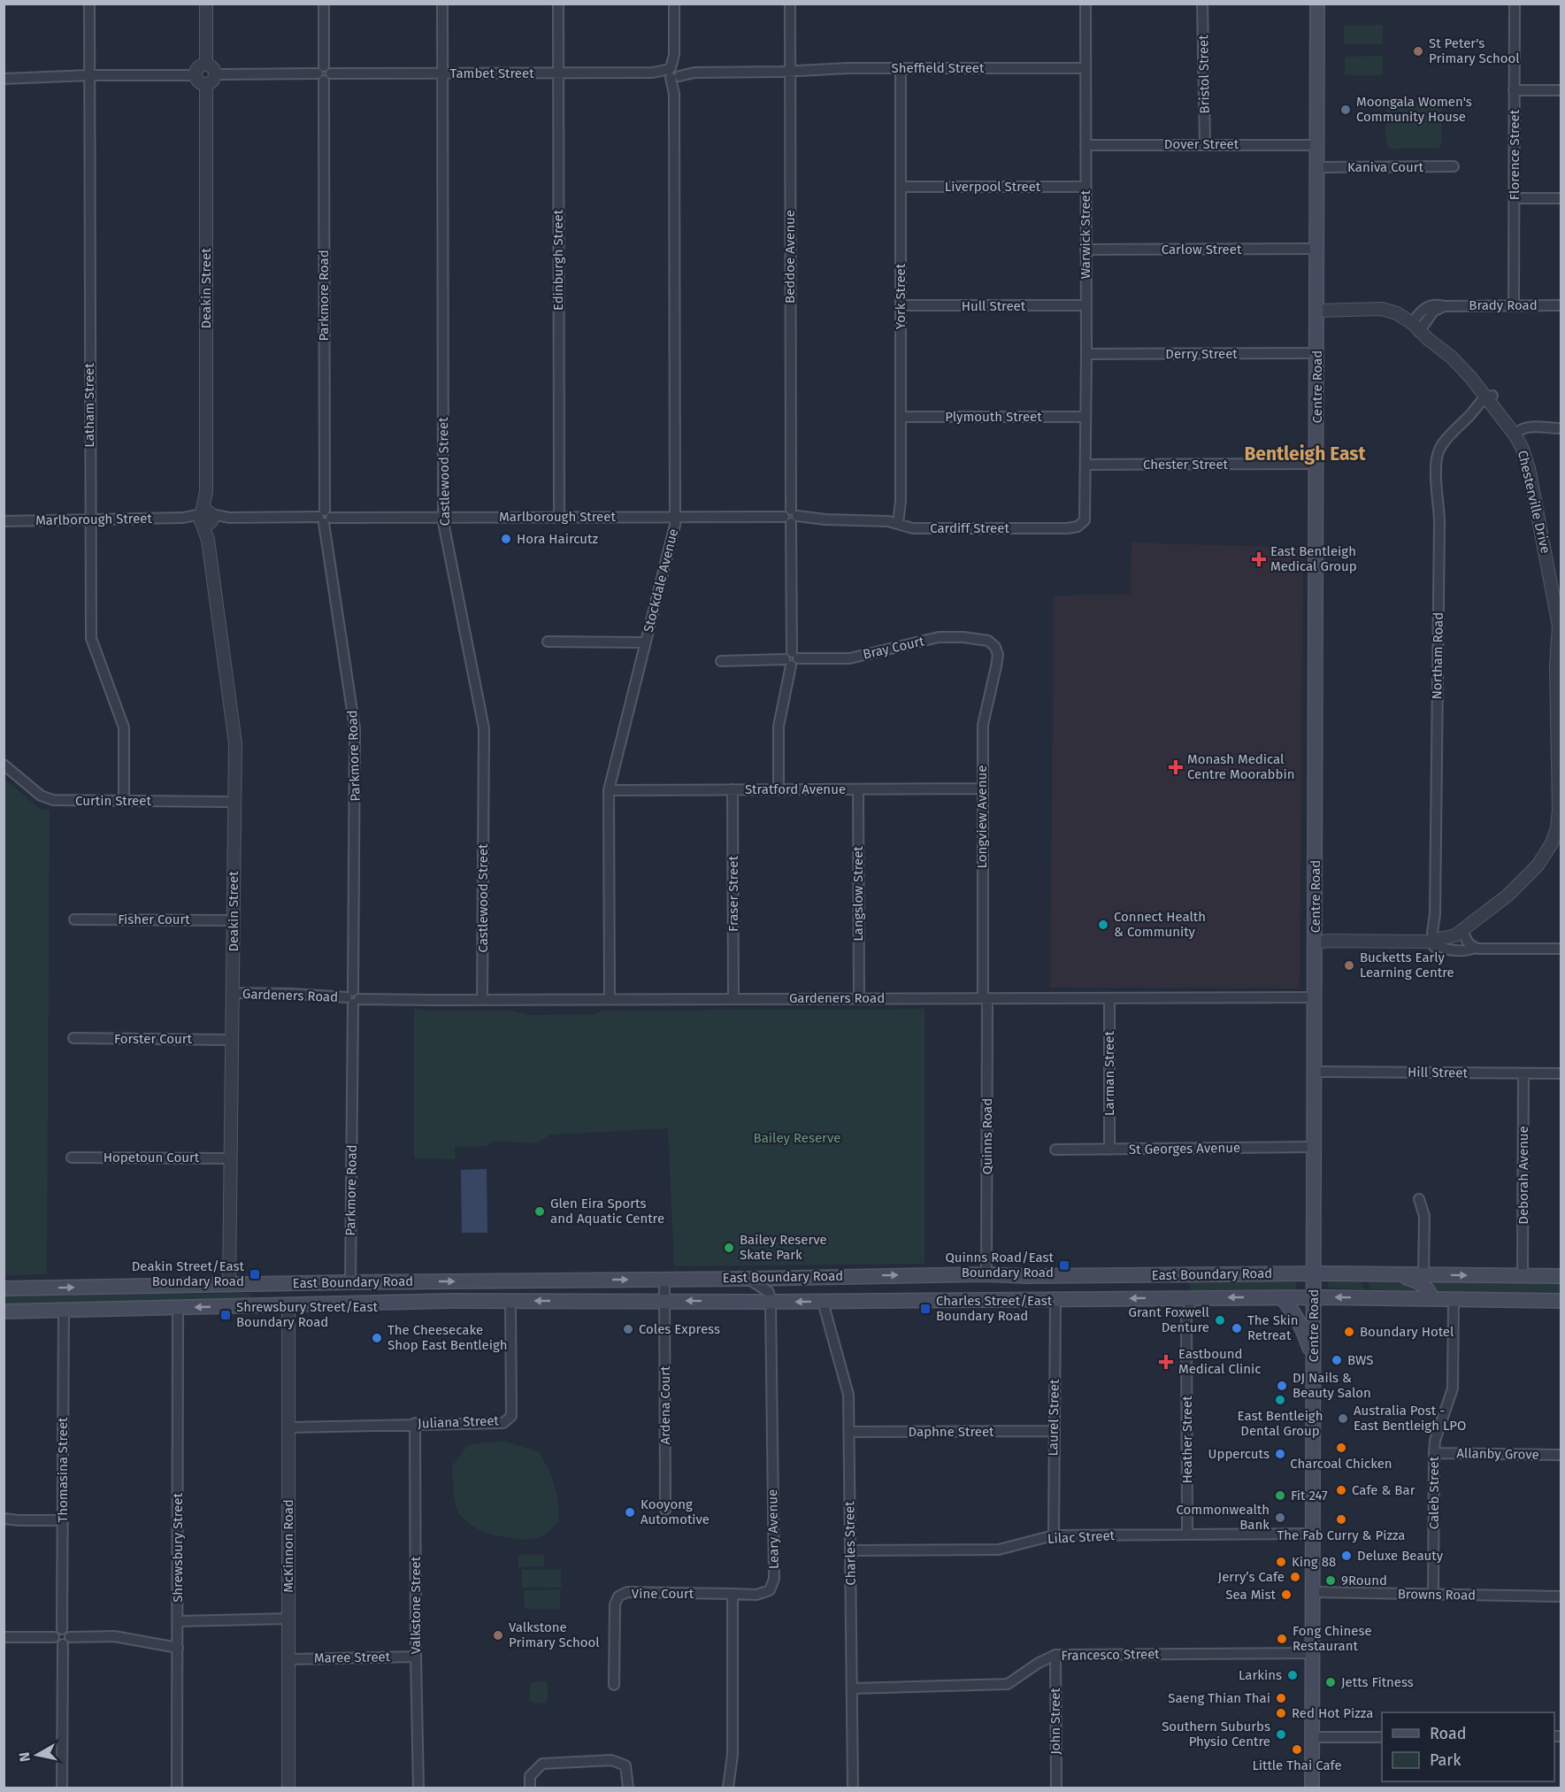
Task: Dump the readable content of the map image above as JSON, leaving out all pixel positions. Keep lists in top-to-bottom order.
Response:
{
  "streets": {
    "main road": ["Centre Road", "East Boundary Road"],
    "street": [
      "Sheffield Street",
      "Tambet Street",
      "Bristol Street",
      "Dover Street",
      "Florence Street",
      "Kaniva Court",
      "Liverpool Street",
      "Warwick Street",
      "Carlow Street",
      "Beddoe Avenue",
      "Edinburgh Street",
      "Deakin Street",
      "Parkmore Road",
      "York Street",
      "Brady Road",
      "Hull Street",
      "Derry Street",
      "Latham Street",
      "Plymouth Street",
      "Chester Street",
      "Castlewood Street",
      "Chesterville Drive",
      "Marlborough Street",
      "Cardiff Street",
      "Stockdale Avenue",
      "Bray Court",
      "Northam Road",
      "Stratford Avenue",
      "Curtin Street",
      "Longview Avenue",
      "Fraser Street",
      "Langslow Street",
      "Fisher Court",
      "Gardeners Road",
      "Forster Court",
      "Hill Street",
      "Larman Street",
      "Quinns Road",
      "St Georges Avenue",
      "Hopetoun Court",
      "Deborah Avenue",
      "Ardena Court",
      "Laurel Street",
      "Juliana Street",
      "Daphne Street",
      "Heather Street",
      "Allanby Grove",
      "Thomasina Street",
      "Caleb Street",
      "Leary Avenue",
      "Lilac Street",
      "Charles Street",
      "McKinnon Road",
      "Shrewsbury Street",
      "Vine Court",
      "Browns Road",
      "Valkstone Street",
      "Francesco Street",
      "Maree Street",
      "John Street"
    ]
  },
  "crossings": [
    ["Sheffield Street", "Tambet Street"],
    ["Sheffield Street", "Warwick Street"],
    ["Sheffield Street", "Beddoe Avenue"],
    ["Sheffield Street", "York Street"],
    ["Tambet Street", "Beddoe Avenue"],
    ["Tambet Street", "Edinburgh Street"],
    ["Tambet Street", "Deakin Street"],
    ["Tambet Street", "Parkmore Road"],
    ["Tambet Street", "Castlewood Street"],
    ["Tambet Street", "Stockdale Avenue"],
    ["Bristol Street", "Dover Street"],
    ["Dover Street", "Warwick Street"],
    ["Dover Street", "Centre Road"],
    ["Florence Street", "Brady Road"],
    ["Kaniva Court", "Centre Road"],
    ["Liverpool Street", "Warwick Street"],
    ["Liverpool Street", "York Street"],
    ["Warwick Street", "Carlow Street"],
    ["Warwick Street", "Hull Street"],
    ["Warwick Street", "Derry Street"],
    ["Warwick Street", "Plymouth Street"],
    ["Warwick Street", "Chester Street"],
    ["Warwick Street", "Cardiff Street"],
    ["Carlow Street", "Centre Road"],
    ["Beddoe Avenue", "Marlborough Street"],
    ["Beddoe Avenue", "Cardiff Street"],
    ["Beddoe Avenue", "Bray Court"],
    ["Beddoe Avenue", "Stratford Avenue"],
    ["Edinburgh Street", "Marlborough Street"],
    ["Deakin Street", "Marlborough Street"],
    ["Deakin Street", "Curtin Street"],
    ["Deakin Street", "Fisher Court"],
    ["Deakin Street", "Gardeners Road"],
    ["Deakin Street", "Forster Court"],
    ["Deakin Street", "Hopetoun Court"],
    ["Deakin Street", "East Boundary Road"],
    ["Parkmore Road", "Marlborough Street"],
    ["Parkmore Road", "Gardeners Road"],
    ["Parkmore Road", "East Boundary Road"],
    ["York Street", "Hull Street"],
    ["York Street", "Plymouth Street"],
    ["York Street", "Cardiff Street"],
    ["Brady Road", "Chesterville Drive"],
    ["Derry Street", "Centre Road"],
    ["Centre Road", "Chester Street"],
    ["Centre Road", "Gardeners Road"],
    ["Centre Road", "Hill Street"],
    ["Centre Road", "St Georges Avenue"],
    ["Centre Road", "East Boundary Road"],
    ["Centre Road", "Lilac Street"],
    ["Centre Road", "Browns Road"],
    ["Centre Road", "Francesco Street"],
    ["Latham Street", "Marlborough Street"],
    ["Latham Street", "Curtin Street"],
    ["Chester Street", "Cardiff Street"],
    ["Castlewood Street", "Marlborough Street"],
    ["Castlewood Street", "Gardeners Road"],
    ["Chesterville Drive", "Northam Road"],
    ["Marlborough Street", "Cardiff Street"],
    ["Marlborough Street", "Stockdale Avenue"],
    ["Stockdale Avenue", "Stratford Avenue"],
    ["Stockdale Avenue", "Gardeners Road"],
    ["Bray Court", "Longview Avenue"],
    ["Stratford Avenue", "Longview Avenue"],
    ["Stratford Avenue", "Fraser Street"],
    ["Stratford Avenue", "Langslow Street"],
    ["Longview Avenue", "Gardeners Road"],
    ["Longview Avenue", "Quinns Road"],
    ["Fraser Street", "Gardeners Road"],
    ["Langslow Street", "Gardeners Road"],
    ["Gardeners Road", "Larman Street"],
    ["Gardeners Road", "Quinns Road"],
    ["Hill Street", "Deborah Avenue"],
    ["Larman Street", "St Georges Avenue"],
    ["Quinns Road", "East Boundary Road"],
    ["Deborah Avenue", "East Boundary Road"],
    ["East Boundary Road", "Ardena Court"],
    ["East Boundary Road", "Laurel Street"],
    ["East Boundary Road", "Juliana Street"],
    ["East Boundary Road", "Heather Street"],
    ["East Boundary Road", "Thomasina Street"],
    ["East Boundary Road", "Caleb Street"],
    ["East Boundary Road", "Leary Avenue"],
    ["East Boundary Road", "Charles Street"],
    ["East Boundary Road", "McKinnon Road"],
    ["East Boundary Road", "Shrewsbury Street"],
    ["Laurel Street", "Daphne Street"],
    ["Laurel Street", "Lilac Street"],
    ["Juliana Street", "McKinnon Road"],
    ["Juliana Street", "Valkstone Street"],
    ["Daphne Street", "Charles Street"],
    ["Heather Street", "Lilac Street"],
    ["Allanby Grove", "Caleb Street"],
    ["Caleb Street", "Browns Road"],
    ["Leary Avenue", "Vine Court"],
    ["Lilac Street", "Charles Street"],
    ["Charles Street", "Francesco Street"],
    ["McKinnon Road", "Maree Street"],
    ["Valkstone Street", "Maree Street"],
    ["Francesco Street", "John Street"]
  ],
  "districts": ["Bentleigh East"],
  "parks": ["Bailey Reserve"],
  "places": {
    "other": [
      "St Peter's Primary School",
      "Moongala Women's Community House",
      "Hora Haircutz",
      "Connect Health & Community",
      "Bucketts Early Learning Centre",
      "Glen Eira Sports and Aquatic Centre",
      "Bailey Reserve Skate Park",
      "Grant Foxwell Denture",
      "The Skin Retreat",
      "Coles Express",
      "Boundary Hotel",
      "The Cheesecake Shop East Bentleigh",
      "BWS",
      "DJ Nails & Beauty Salon",
      "East Bentleigh Dental Group",
      "Australia Post - East Bentleigh LPO",
      "Charcoal Chicken",
      "Uppercuts",
      "Cafe & Bar",
      "Fit 247",
      "Kooyong Automotive",
      "Commonwealth Bank",
      "The Fab Curry & Pizza",
      "Deluxe Beauty",
      "King 88",
      "Jerry’s Cafe",
      "9Round",
      "Sea Mist",
      "Valkstone Primary School",
      "Fong Chinese Restaurant",
      "Larkins",
      "Jetts Fitness",
      "Saeng Thian Thai",
      "Red Hot Pizza",
      "Southern Suburbs Physio Centre",
      "Little Thai Cafe"
    ],
    "health": ["East Bentleigh Medical Group", "Monash Medical Centre Moorabbin", "Eastbound Medical Clinic"],
    "transit": [
      "Quinns Road/East Boundary Road",
      "Deakin Street/East Boundary Road",
      "Charles Street/East Boundary Road",
      "Shrewsbury Street/East Boundary Road"
    ]
  },
  "legend": ["Road", "Park"],
  "north": "left"
}
